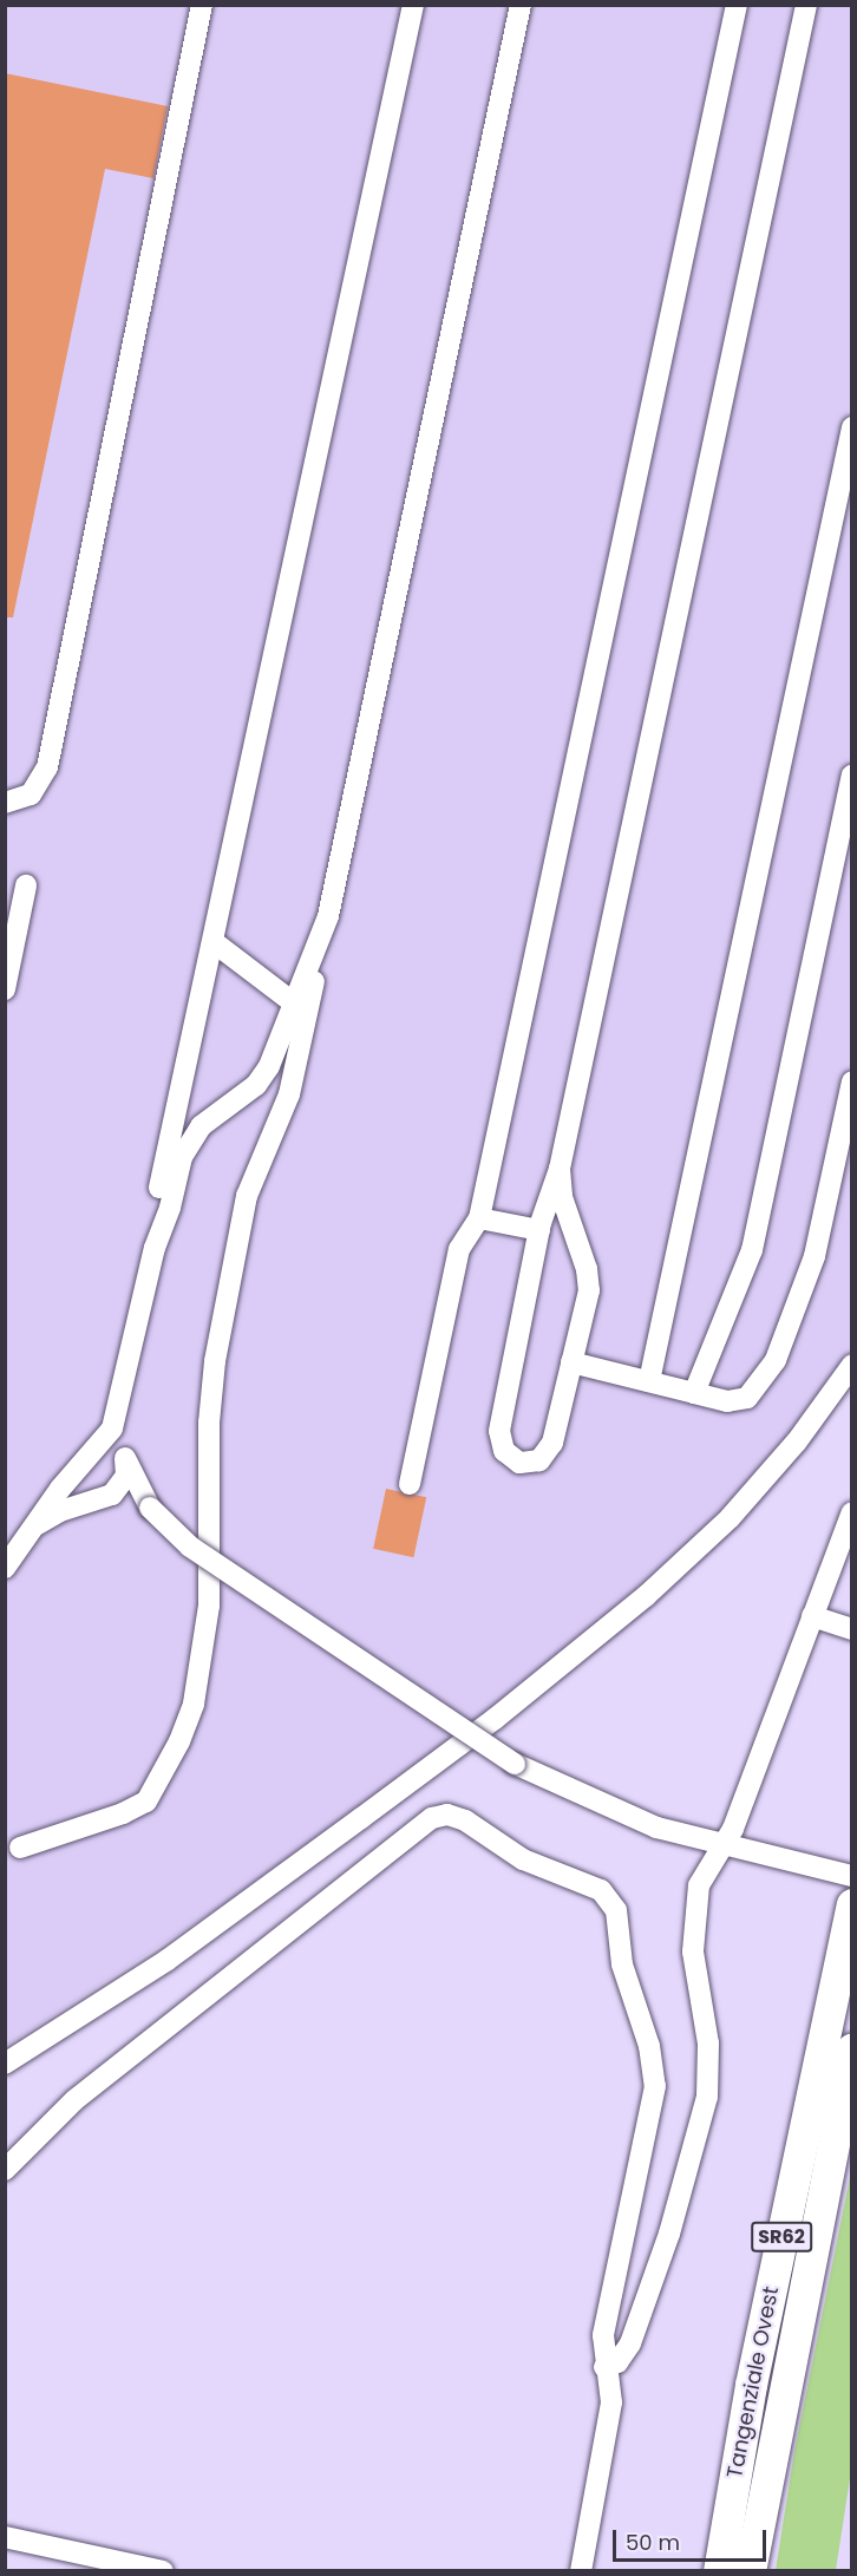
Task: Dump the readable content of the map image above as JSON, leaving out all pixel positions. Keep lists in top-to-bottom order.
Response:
{
  "streets": {
    "highway": ["SR62", "Tangenziale Ovest"]
  },
  "scale_bar": "50 m"
}
